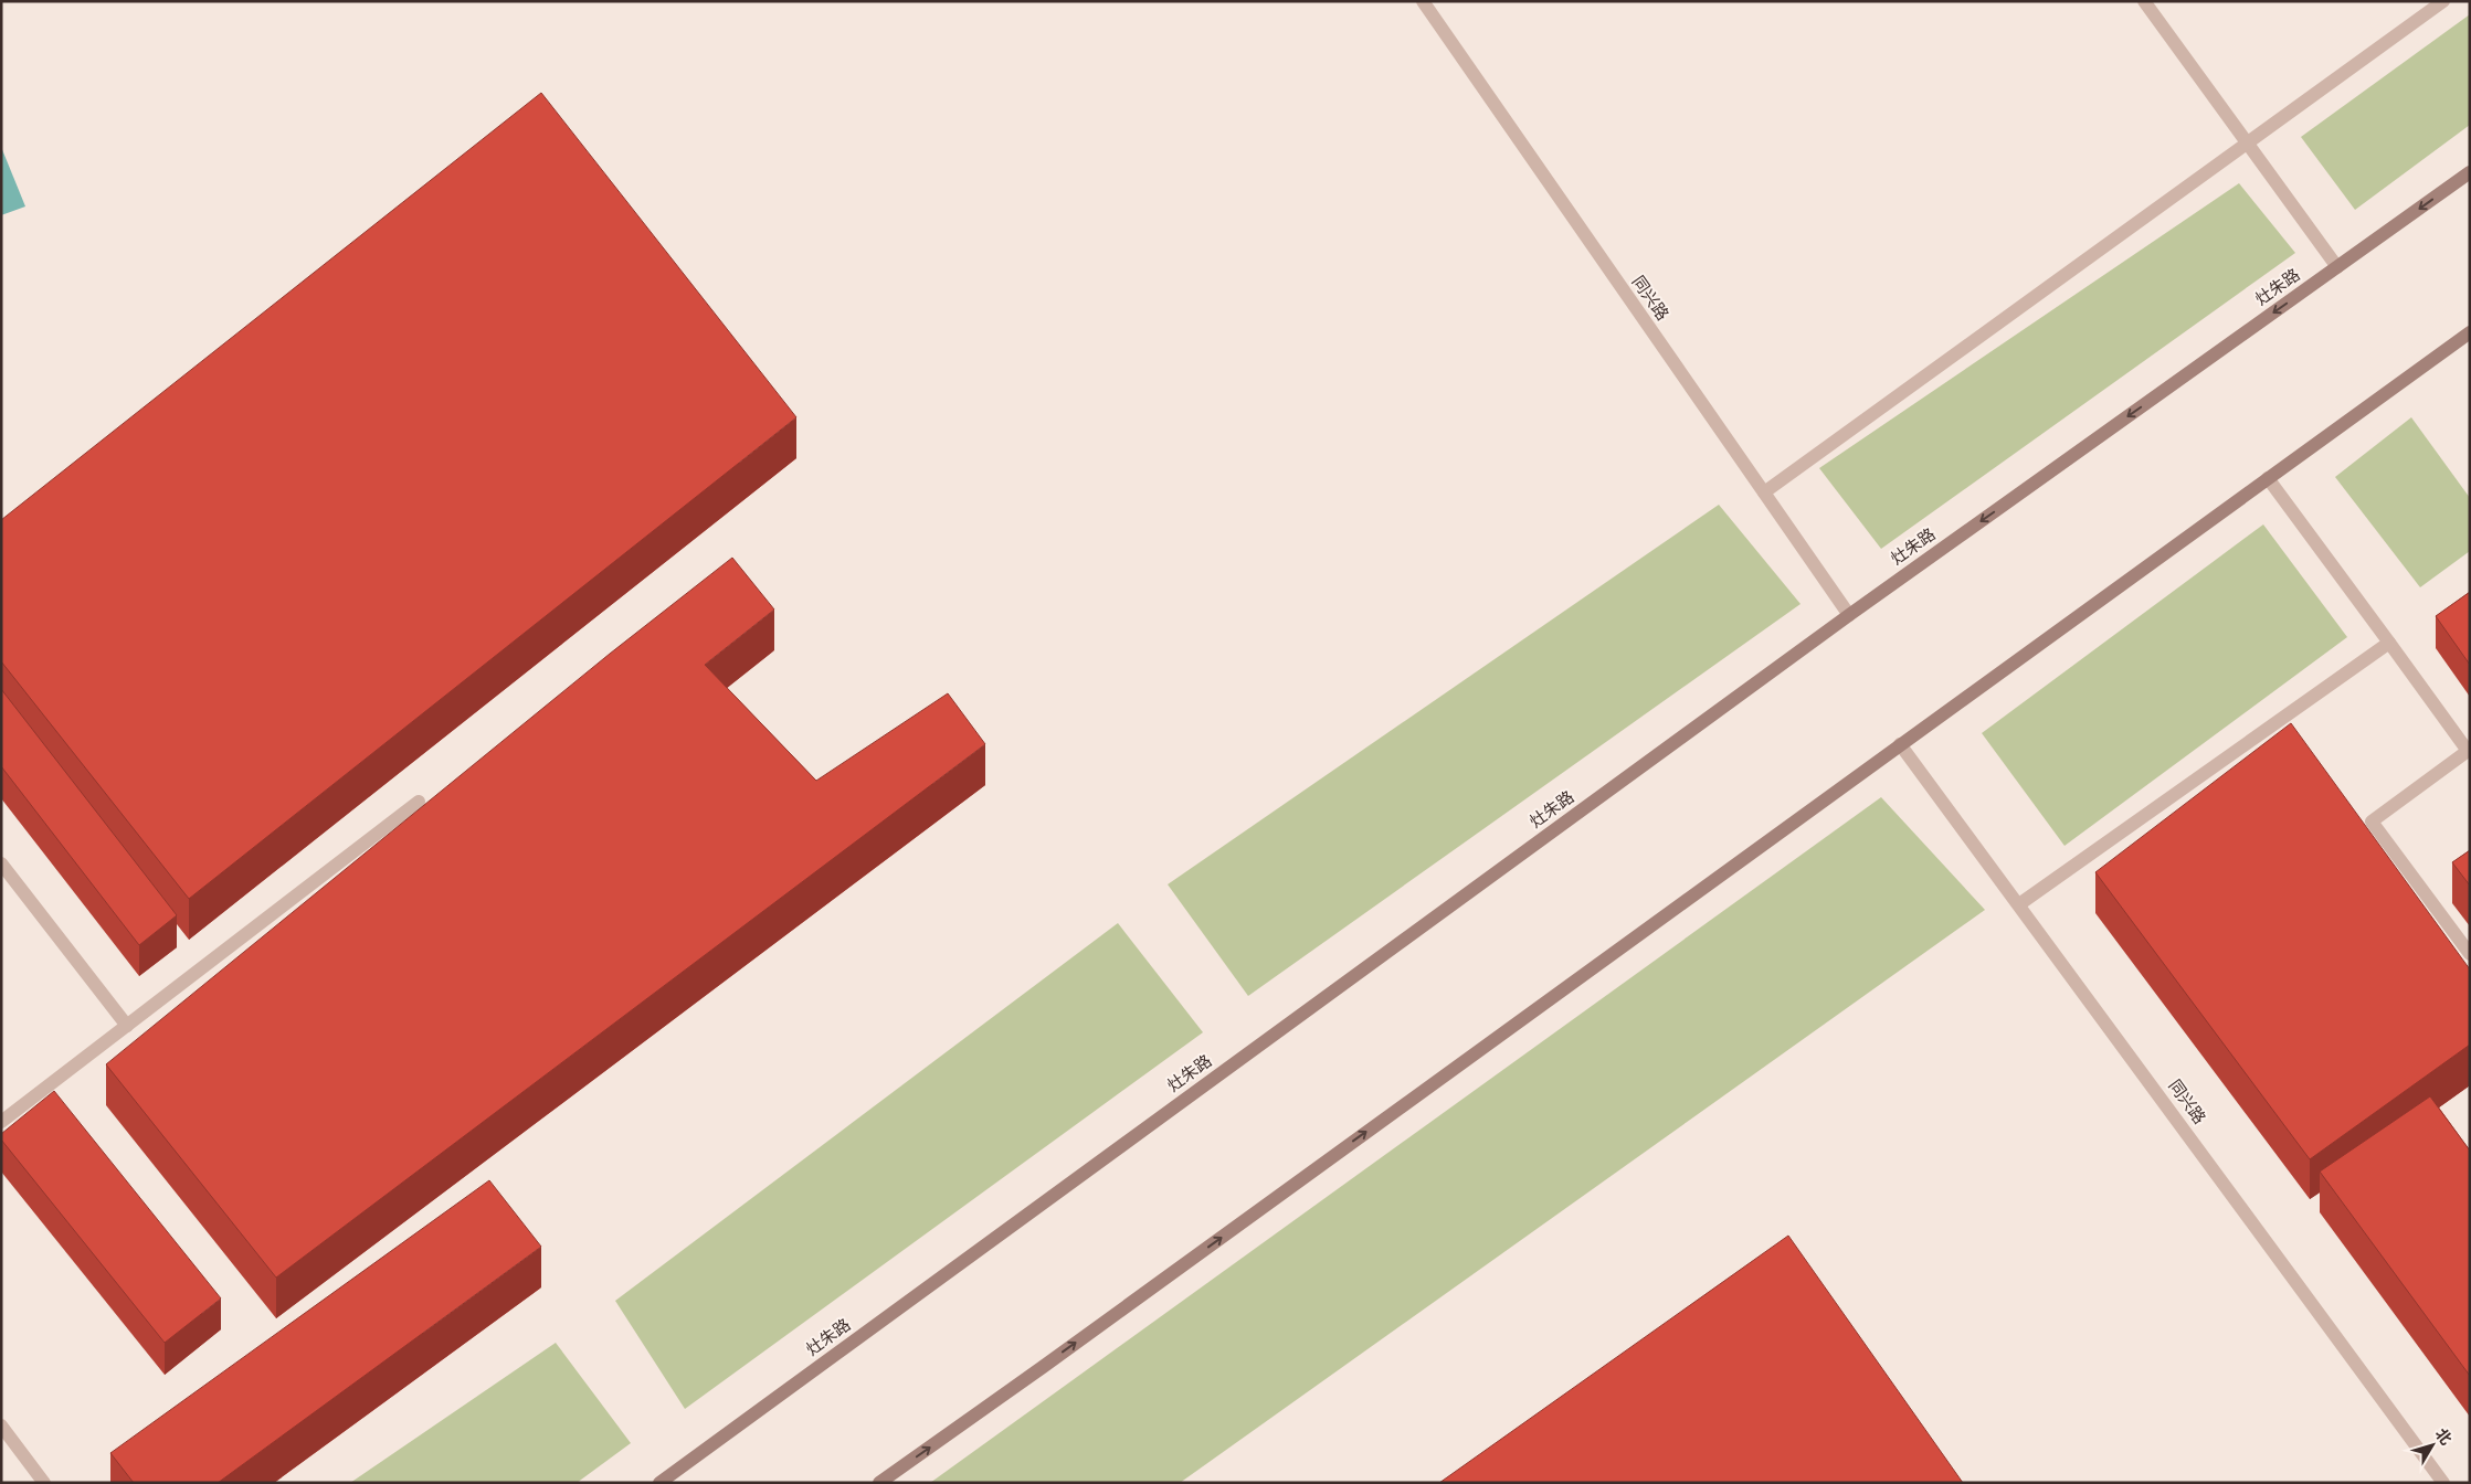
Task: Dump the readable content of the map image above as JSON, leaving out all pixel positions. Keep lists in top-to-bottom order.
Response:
{
  "streets": {
    "main road": ["灶朱路"],
    "street": ["同兴路"]
  },
  "crossings": [
    ["灶朱路", "同兴路"]
  ],
  "north": "top right"
}
